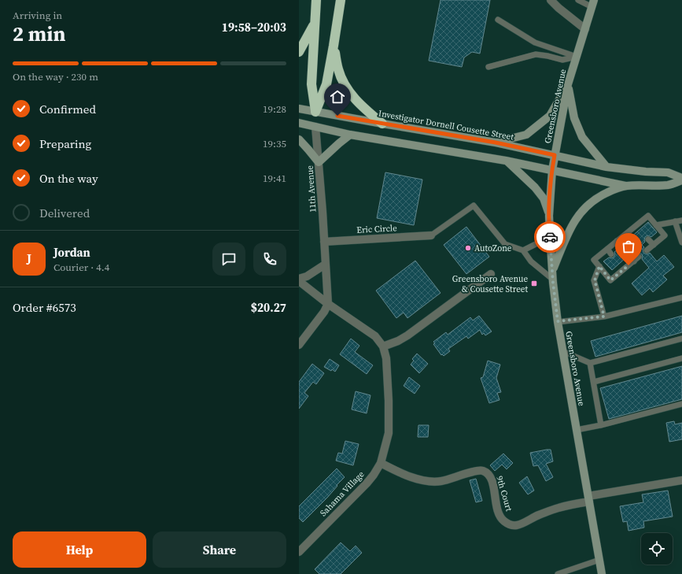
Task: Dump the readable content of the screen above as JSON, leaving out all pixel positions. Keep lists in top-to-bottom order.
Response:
{
  "streets": {
    "main road": ["Greensboro Avenue", "Investigator Dornell Cousette Street", "11th Avenue"],
    "street": ["Eric Circle", "Sahama Village", "9th Court"]
  },
  "crossings": [
    ["Greensboro Avenue", "Investigator Dornell Cousette Street"],
    ["Greensboro Avenue", "9th Court"],
    ["Investigator Dornell Cousette Street", "11th Avenue"],
    ["11th Avenue", "Eric Circle"],
    ["11th Avenue", "Sahama Village"],
    ["Sahama Village", "9th Court"]
  ],
  "places": {
    "other": ["AutoZone"],
    "transit": ["Greensboro Avenue & Cousette Street"]
  },
  "page": {
    "heading": ["2 min", "Arriving in", "19:58–20:03"],
    "panel": [
      "Jordan",
      "Courier · 4.4",
      "Order #6573",
      "$20.27"
    ],
    "bar": "On the way · 230 m",
    "list": [
      ["Confirmed", "19:28"],
      ["Preparing", "19:35"],
      ["On the way", "19:41"],
      "Delivered"
    ],
    "round": "J",
    "buttons": ["Help", "Share"]
  }
}
